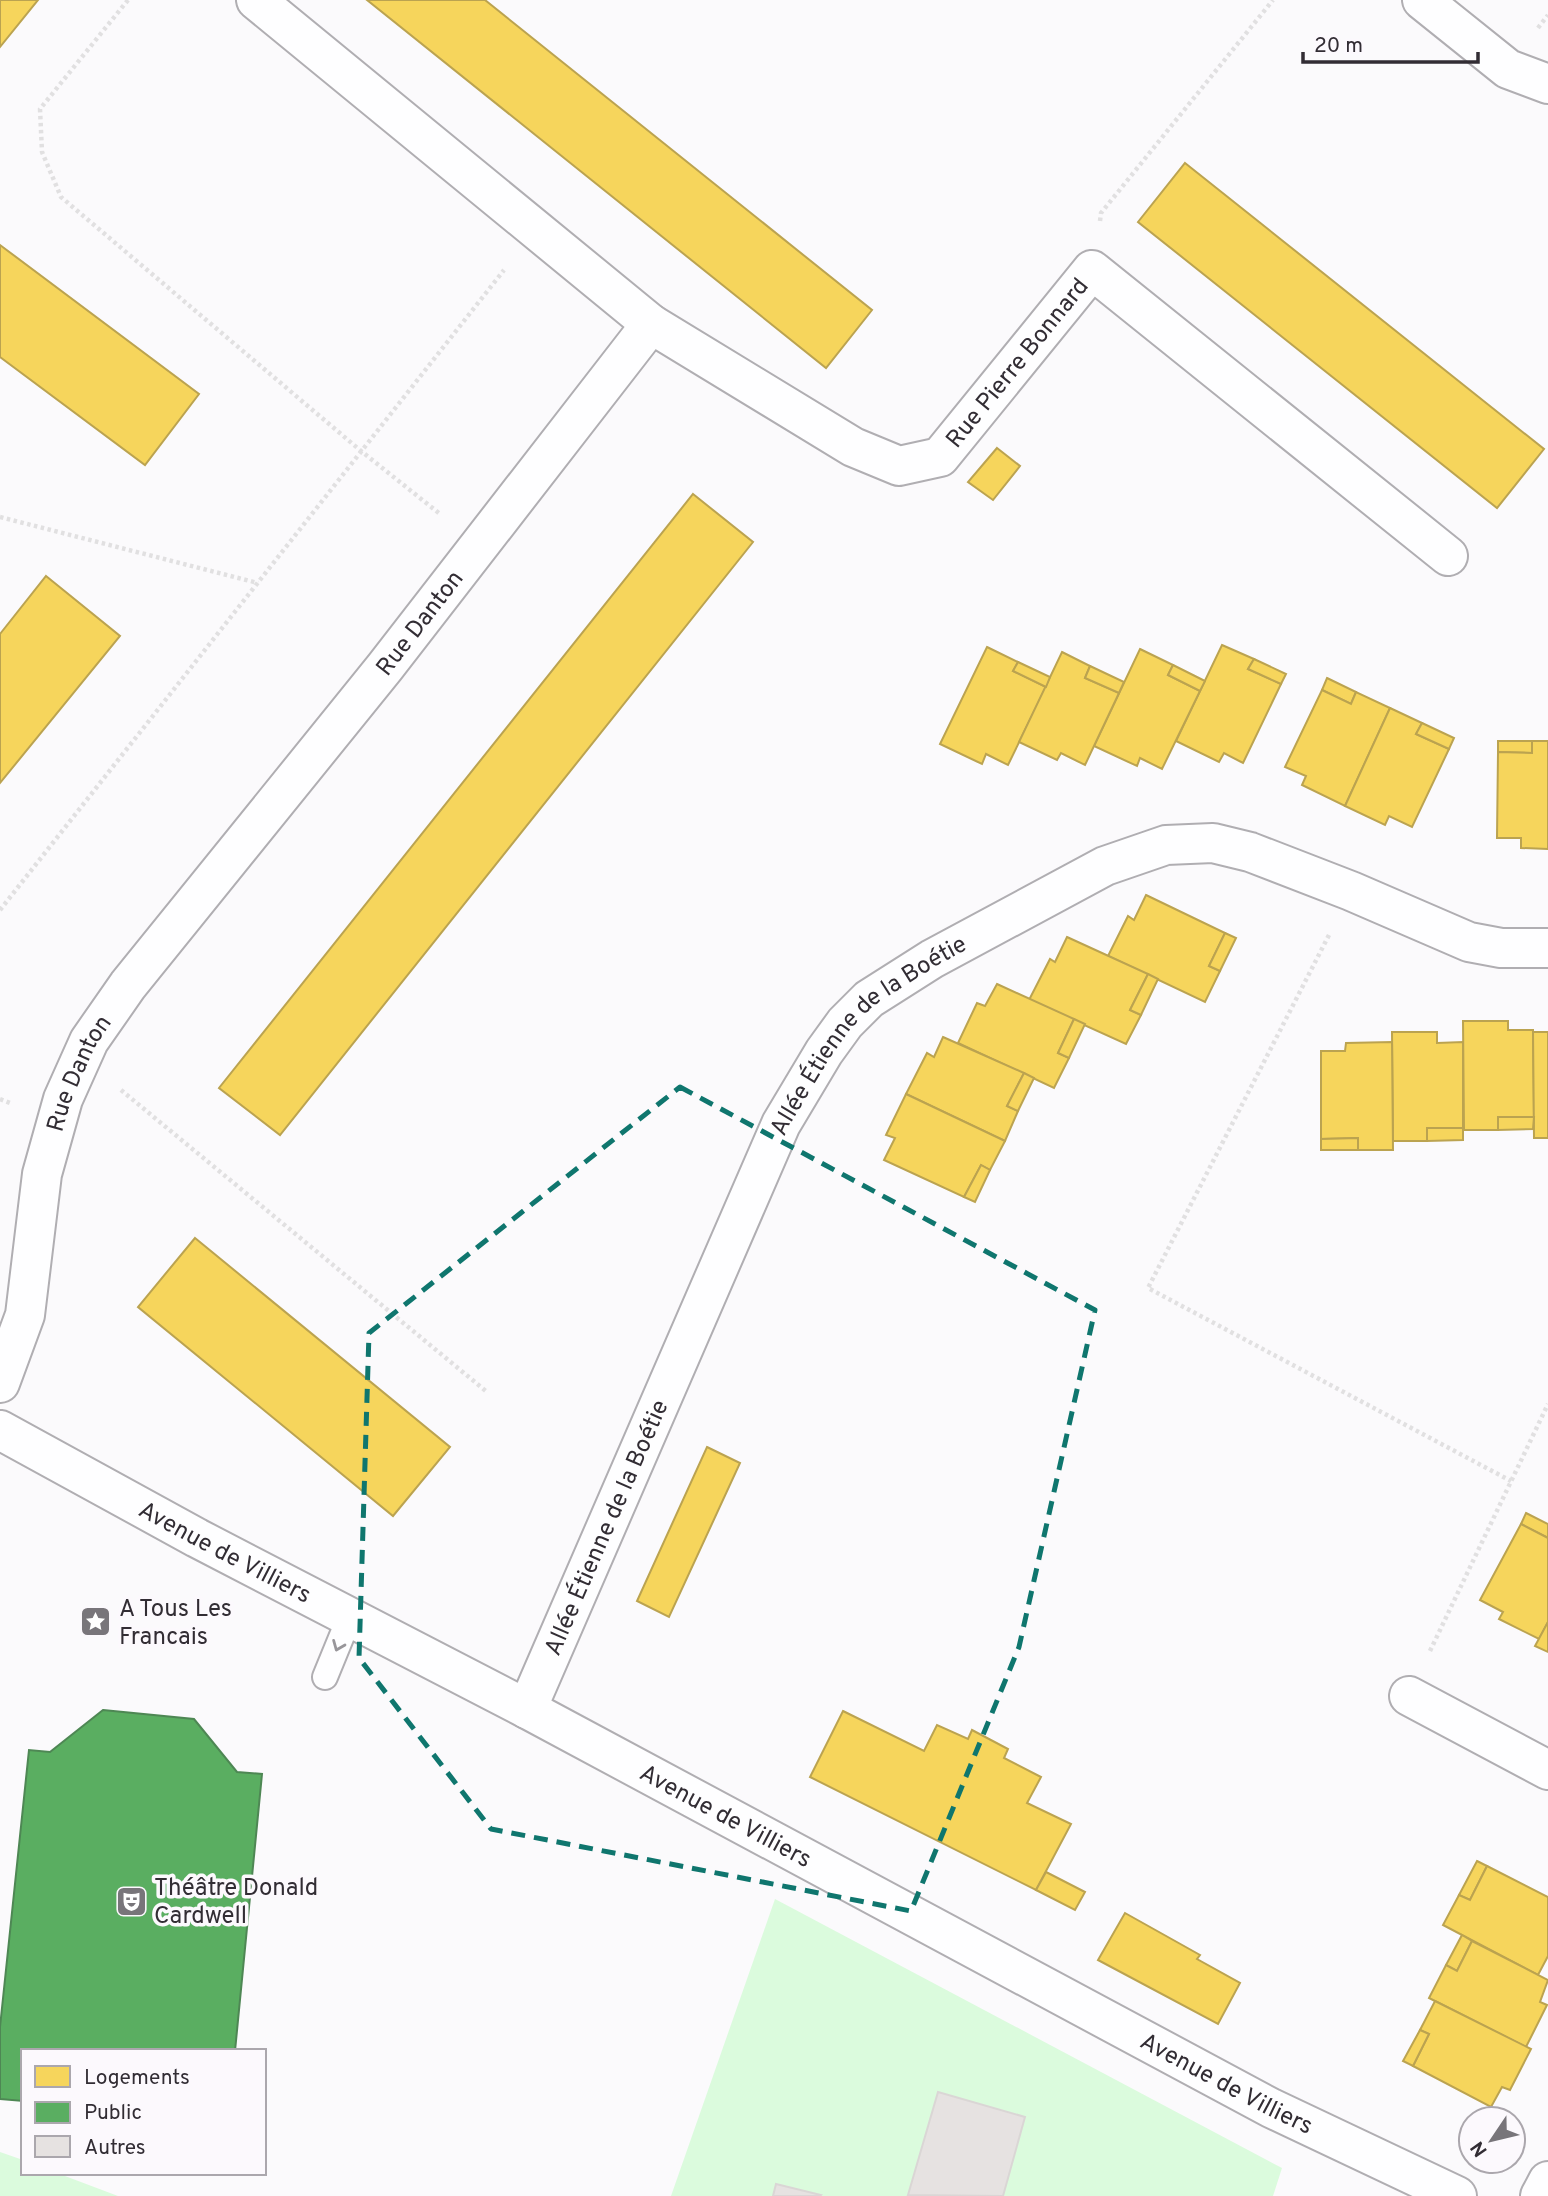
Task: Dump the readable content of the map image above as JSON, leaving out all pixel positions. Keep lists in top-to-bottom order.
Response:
{
  "streets": {
    "street": [
      "Rue Pierre Bonnard",
      "Rue Danton",
      "Allée Étienne de la Boétie",
      "Avenue de Villiers"
    ]
  },
  "crossings": [
    ["Rue Pierre Bonnard", "Rue Danton"],
    ["Allée Étienne de la Boétie", "Avenue de Villiers"]
  ],
  "places": {
    "place": ["A Tous Les Francais"],
    "theatre": ["Théâtre Donald Cardwell"]
  },
  "legend": ["Logements", "Public", "Autres"],
  "scale_bar": "20 m",
  "north": "bottom left"
}
